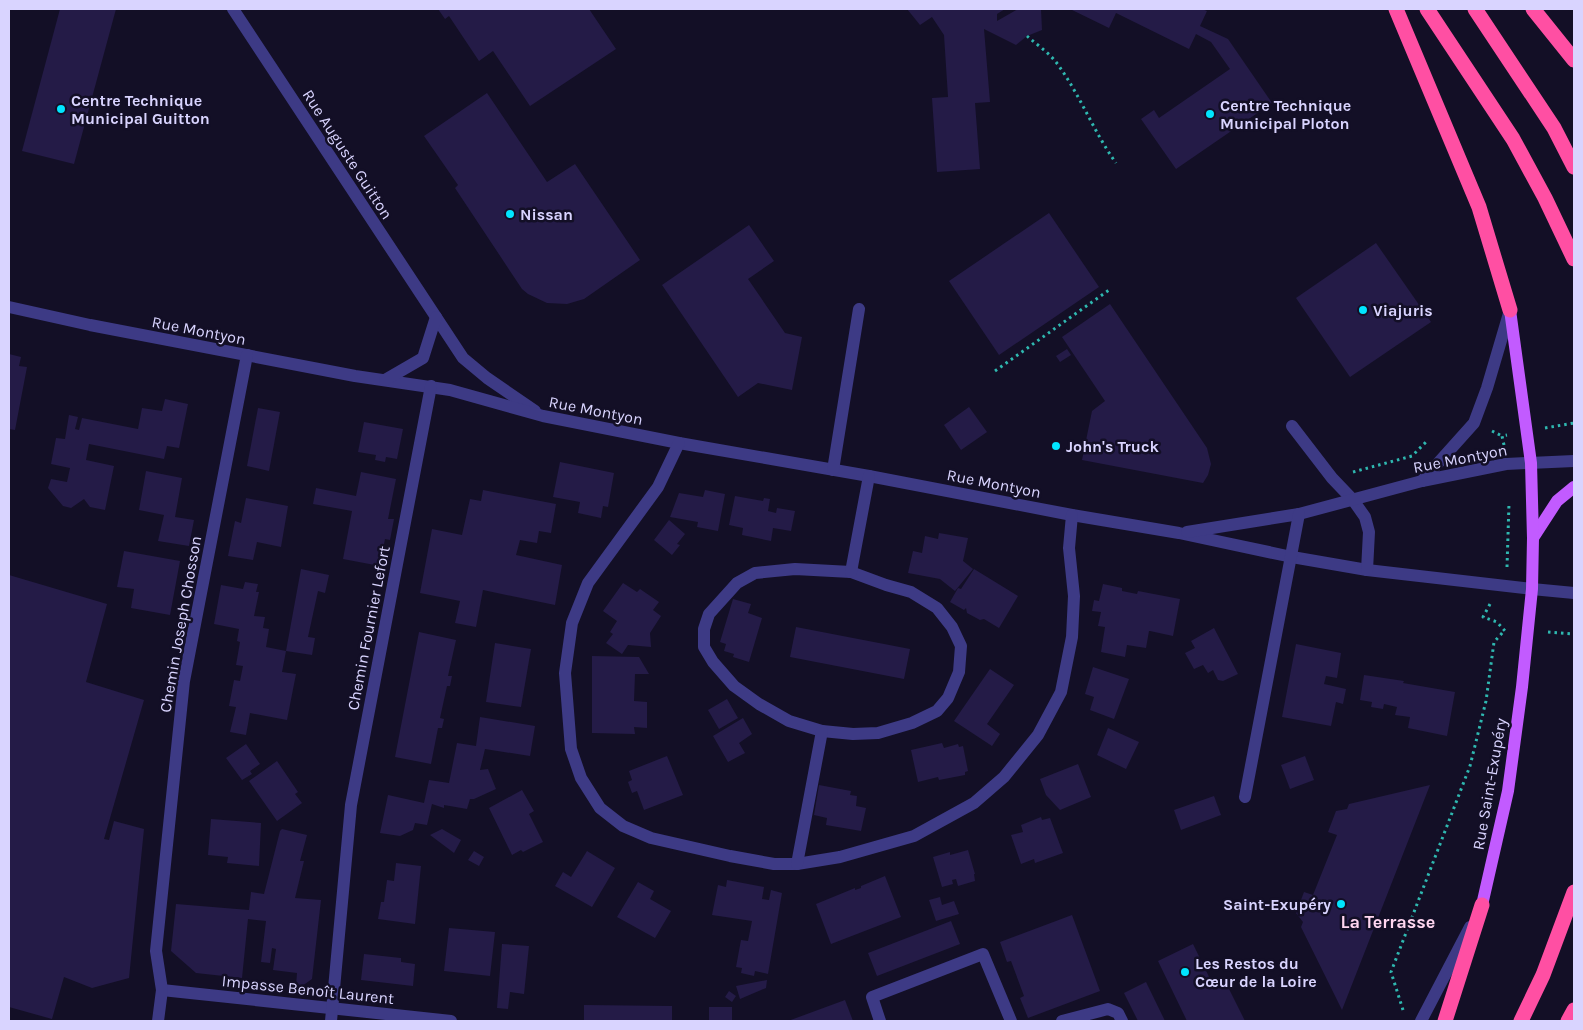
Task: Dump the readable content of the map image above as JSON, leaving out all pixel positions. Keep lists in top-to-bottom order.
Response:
{
  "streets": {
    "main road": ["Rue Saint-Exupéry"],
    "street": [
      "Rue Auguste Guitton",
      "Rue Montyon",
      "Chemin Joseph Chosson",
      "Chemin Fournier Lefort",
      "Impasse Benoît Laurent"
    ]
  },
  "crossings": [
    ["Rue Auguste Guitton", "Rue Montyon"],
    ["Rue Montyon", "Chemin Joseph Chosson"],
    ["Rue Montyon", "Chemin Fournier Lefort"],
    ["Rue Montyon", "Rue Saint-Exupéry"],
    ["Chemin Joseph Chosson", "Impasse Benoît Laurent"],
    ["Chemin Fournier Lefort", "Impasse Benoît Laurent"]
  ],
  "districts": ["La Terrasse"],
  "places": [
    "Centre Technique Municipal Guitton",
    "Centre Technique Municipal Ploton",
    "Nissan",
    "Viajuris",
    "John's Truck",
    "Saint-Exupéry",
    "Les Restos du Cœur de la Loire"
  ]
}
